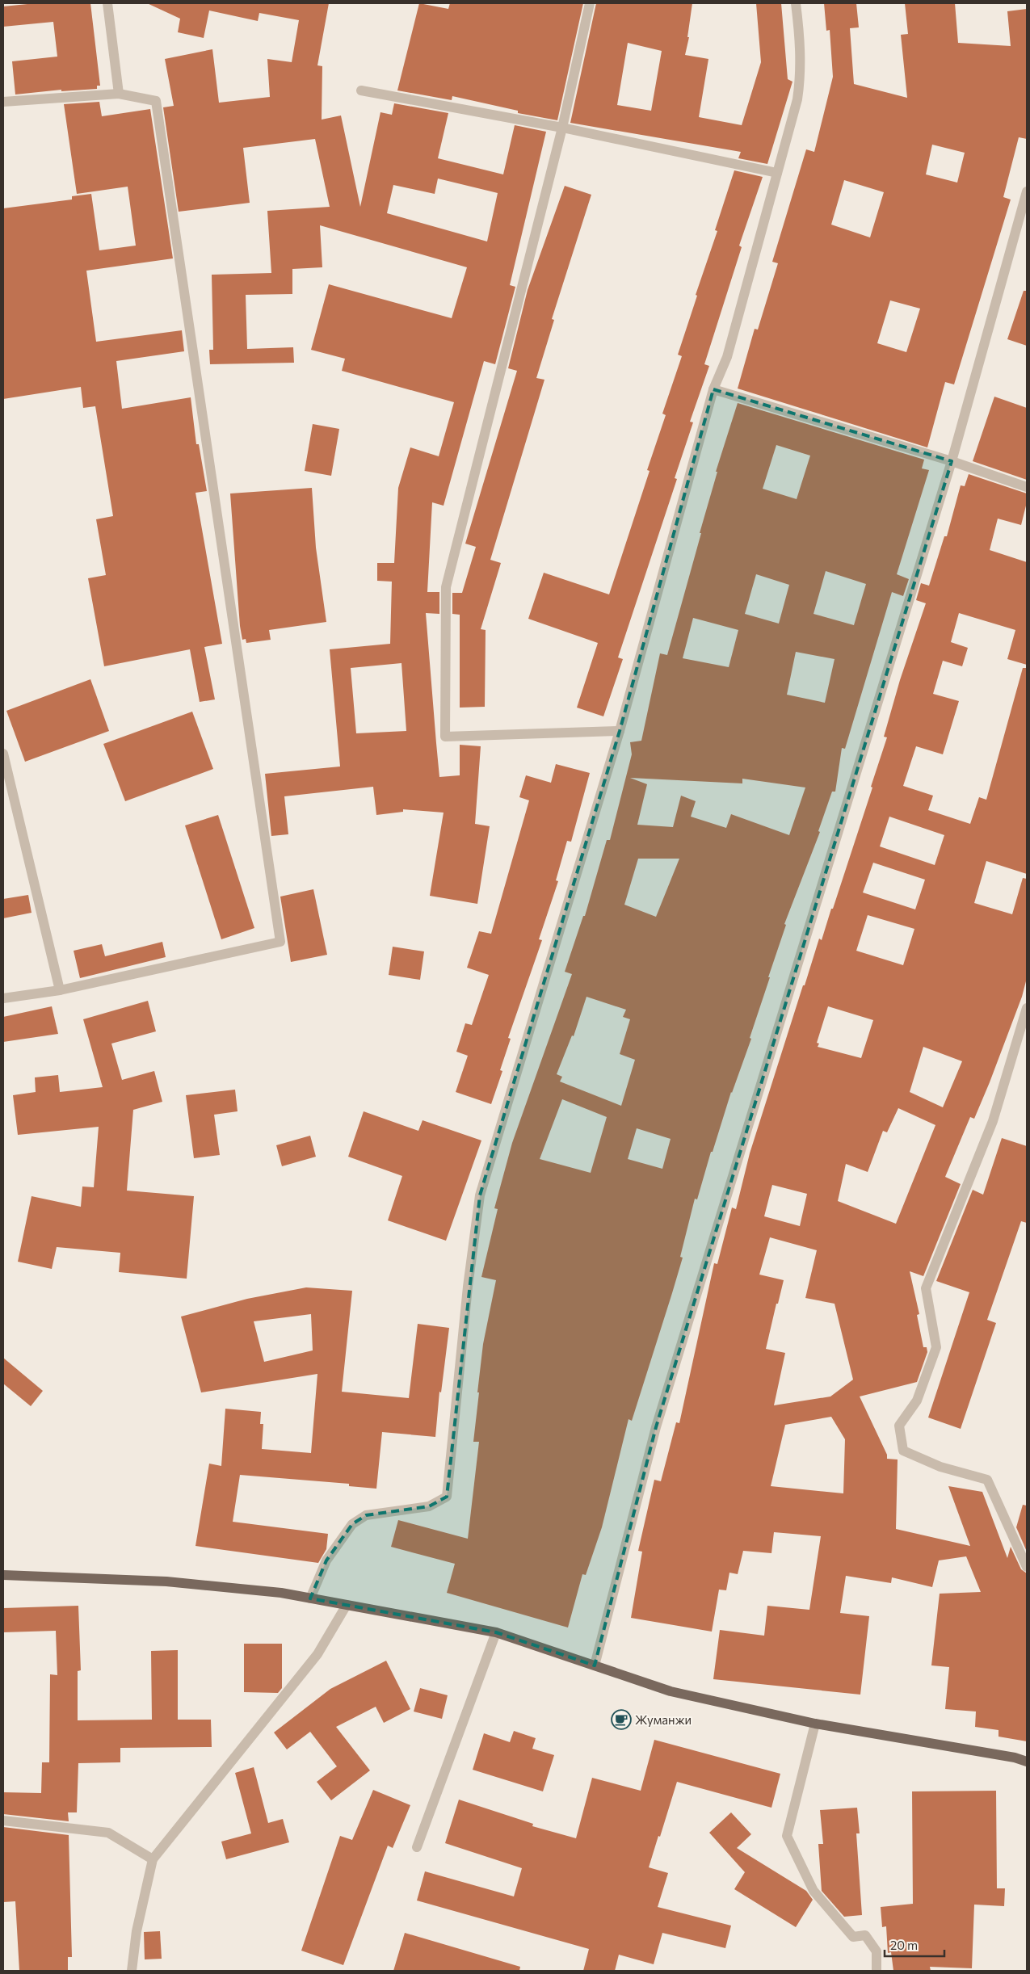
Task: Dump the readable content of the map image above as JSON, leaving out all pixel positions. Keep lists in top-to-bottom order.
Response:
{
  "places": {
    "cafe": ["Жуманжи"]
  },
  "scale_bar": "20 m"
}
